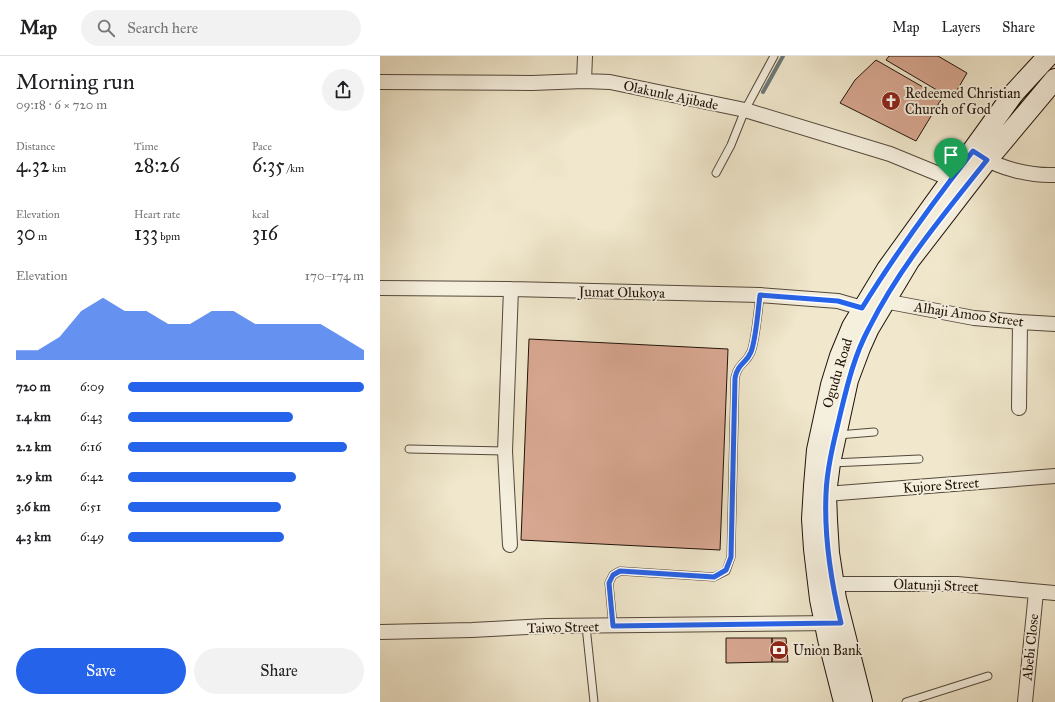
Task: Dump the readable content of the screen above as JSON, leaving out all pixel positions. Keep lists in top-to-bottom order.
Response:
{
  "streets": {
    "main road": ["Ogudu Road"],
    "street": [
      "Olakunle Ajibade",
      "Jumat Olukoya",
      "Alhaji Amoo Street",
      "Kujore Street",
      "Olatunji Street",
      "Taiwo Street",
      "Abebi Close"
    ]
  },
  "crossings": [
    ["Olakunle Ajibade", "Ogudu Road"],
    ["Jumat Olukoya", "Ogudu Road"],
    ["Alhaji Amoo Street", "Ogudu Road"],
    ["Ogudu Road", "Kujore Street"],
    ["Ogudu Road", "Olatunji Street"],
    ["Ogudu Road", "Taiwo Street"],
    ["Olatunji Street", "Abebi Close"]
  ],
  "places": {
    "church": ["Redeemed Christian Church of God"],
    "bank": ["Union Bank"]
  },
  "page": {
    "header": "Map",
    "search": "Search here",
    "nav": ["Map", "Layers", "Share"],
    "heading": ["Morning run", "09:18 · 6 × 720 m"],
    "stats": [
      ["Distance", "4.32 km"],
      ["Time", "28:26"],
      ["Pace", "6:35 /km"],
      ["Elevation", "30 m"],
      ["Heart rate", "133 bpm"],
      ["kcal", "316"]
    ],
    "chart": ["Elevation", "170–174 m"],
    "list": [
      {
        "name": "720 m",
        "note": "6:09"
      },
      {
        "name": "1.4 km",
        "note": "6:43"
      },
      {
        "name": "2.2 km",
        "note": "6:16"
      },
      {
        "name": "2.9 km",
        "note": "6:42"
      },
      {
        "name": "3.6 km",
        "note": "6:51"
      },
      {
        "name": "4.3 km",
        "note": "6:49"
      }
    ],
    "buttons": ["Save", "Share"]
  }
}
